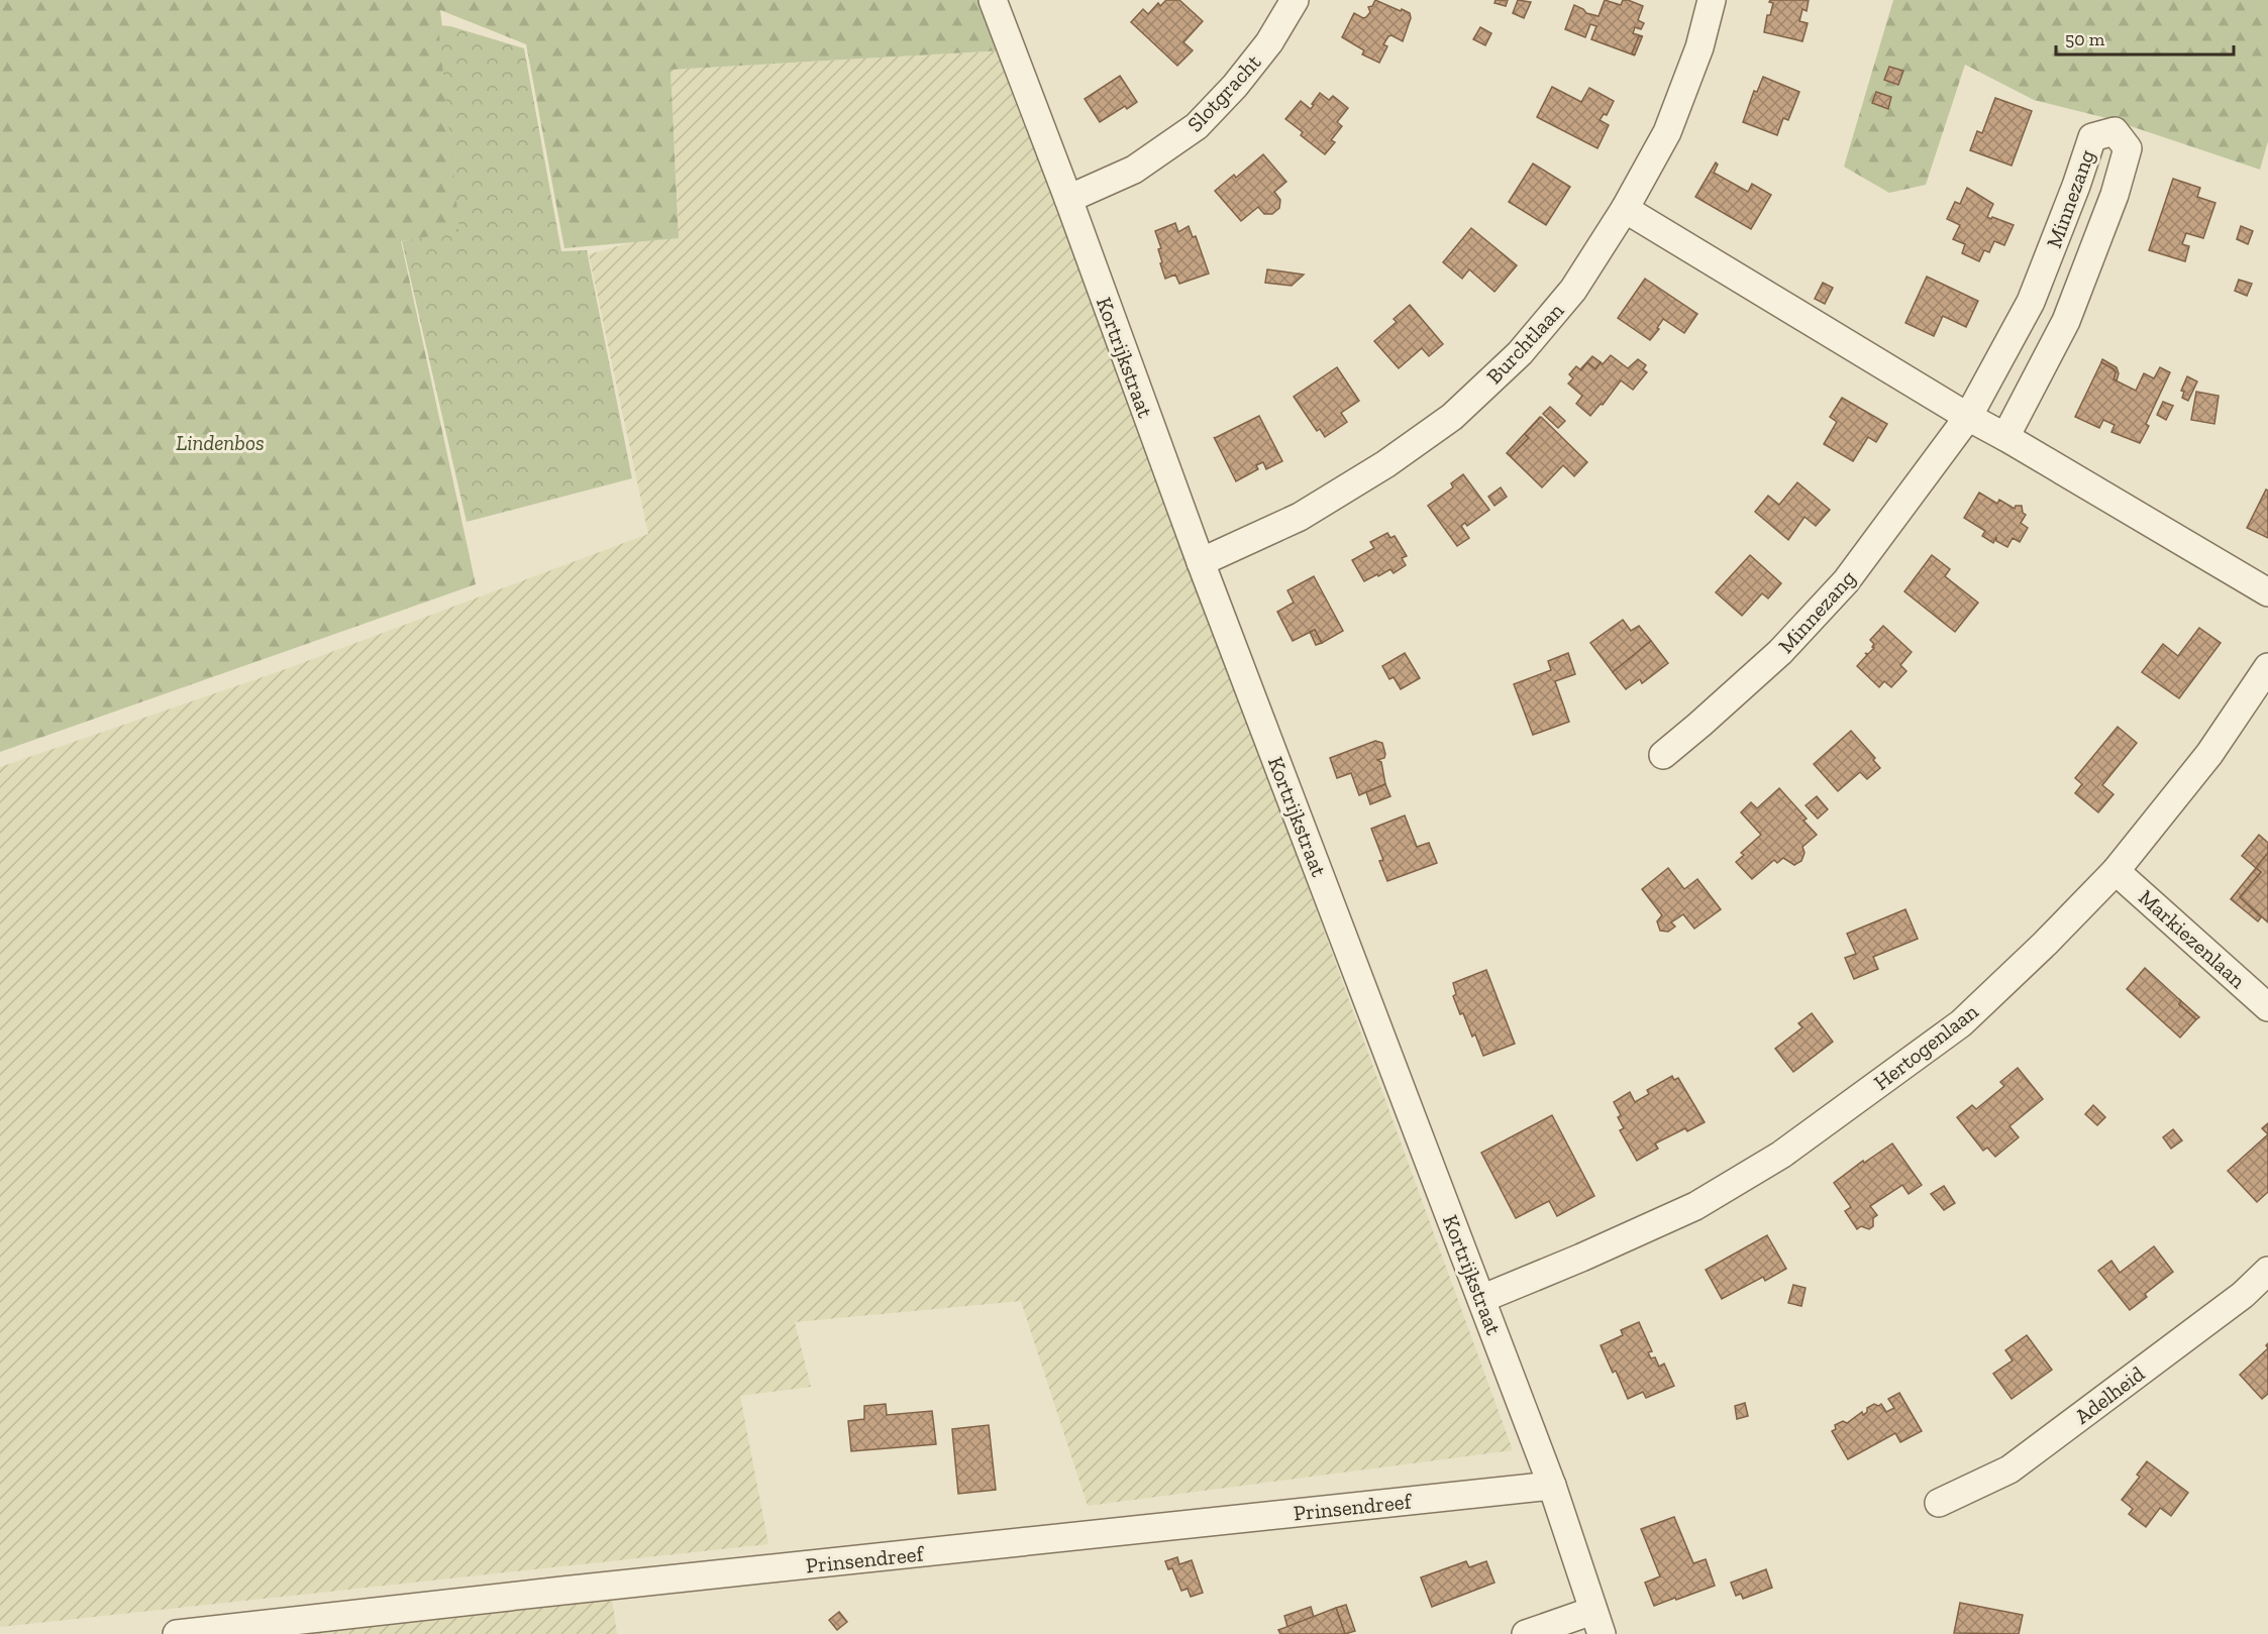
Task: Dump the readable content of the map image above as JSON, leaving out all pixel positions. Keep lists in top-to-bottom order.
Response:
{
  "streets": {
    "street": [
      "Slotgracht",
      "Minnezang",
      "Burchtlaan",
      "Kortrijkstraat",
      "Markiezenlaan",
      "Hertogenlaan",
      "Adelheid",
      "Prinsendreef"
    ]
  },
  "crossings": [
    ["Slotgracht", "Kortrijkstraat"],
    ["Burchtlaan", "Kortrijkstraat"],
    ["Kortrijkstraat", "Hertogenlaan"],
    ["Kortrijkstraat", "Prinsendreef"],
    ["Markiezenlaan", "Hertogenlaan"]
  ],
  "parks": ["Lindenbos"],
  "scale_bar": "50 m"
}
